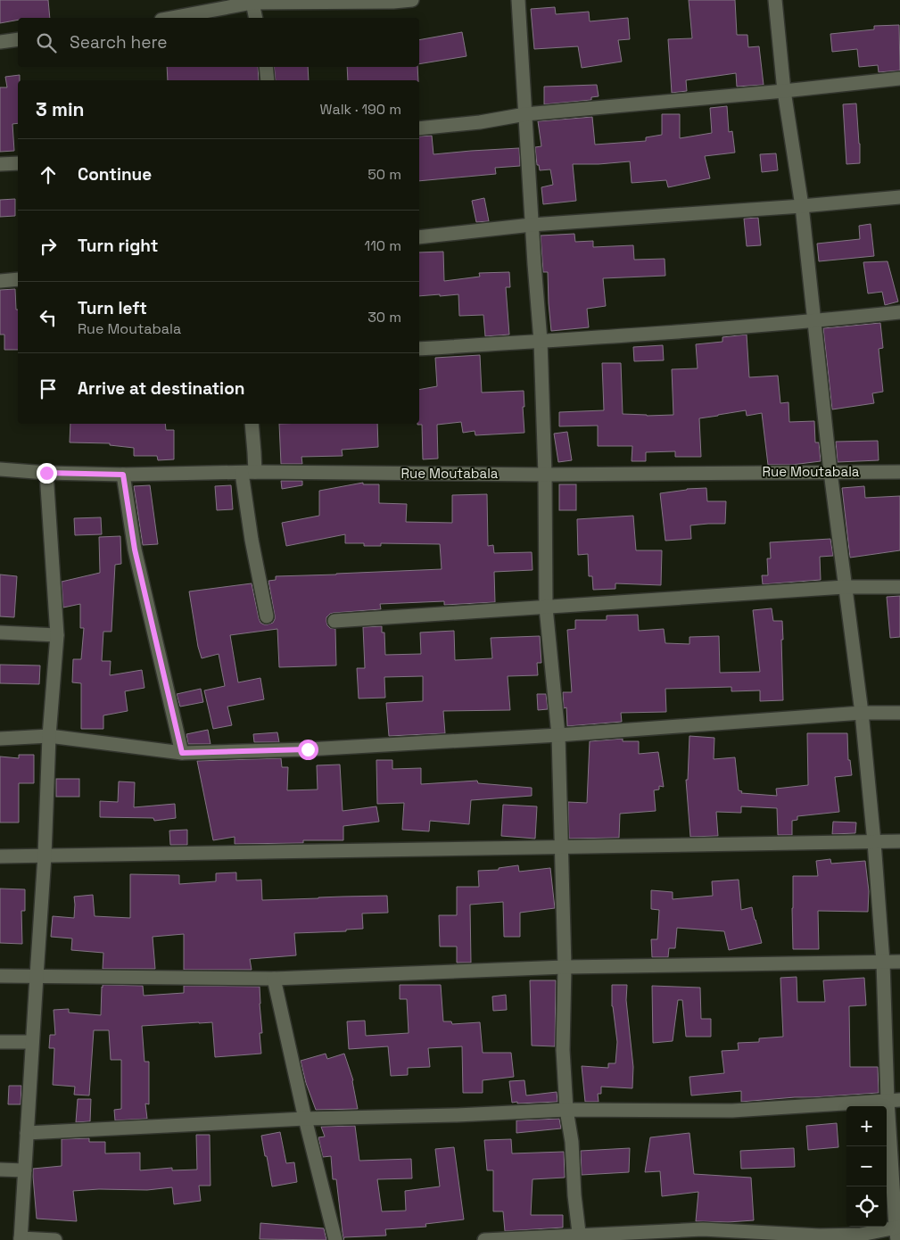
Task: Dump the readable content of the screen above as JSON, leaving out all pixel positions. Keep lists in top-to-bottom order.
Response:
{
  "streets": {
    "street": ["Rue Moutabala"]
  },
  "page": {
    "search": "Search here",
    "heading": ["3 min", "Walk · 190 m"],
    "list": [
      ["Continue", "50 m"],
      ["Turn right", "110 m"],
      ["Turn left", "Rue Moutabala", "30 m"],
      "Arrive at destination"
    ],
    "map_buttons": ["+", "−"]
  }
}
